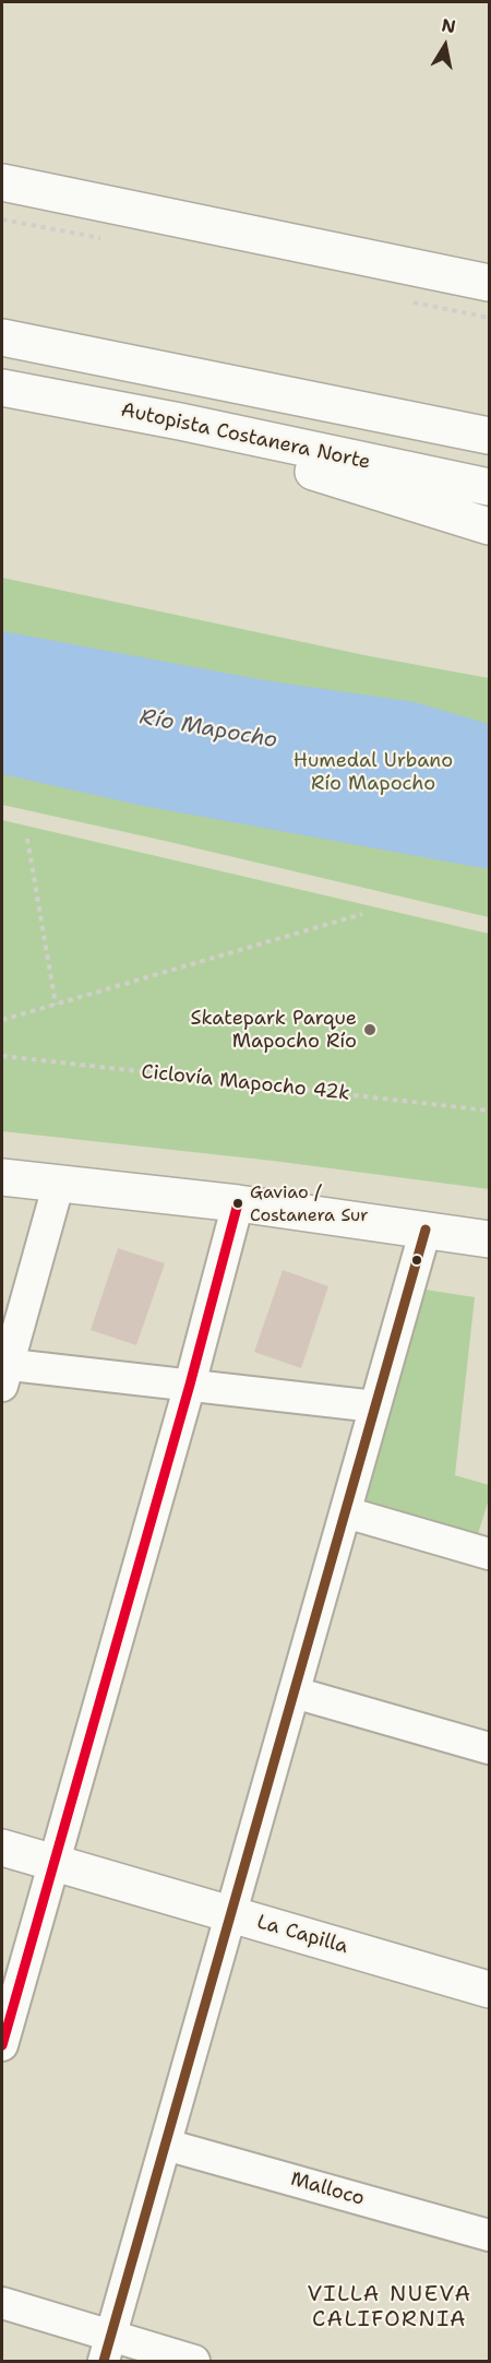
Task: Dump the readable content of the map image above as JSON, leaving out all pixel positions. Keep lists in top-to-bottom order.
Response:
{
  "streets": {
    "main road": ["Autopista Costanera Norte", "La Capilla"],
    "street": ["Malloco"],
    "path": ["Ciclovía Mapocho 42k"]
  },
  "districts": ["VILLA NUEVA CALIFORNIA"],
  "water": ["Río Mapocho"],
  "parks": ["Humedal Urbano Río Mapocho"],
  "places": ["Skatepark Parque Mapocho Río", "Gaviao / Costanera Sur"],
  "north": "top"
}
